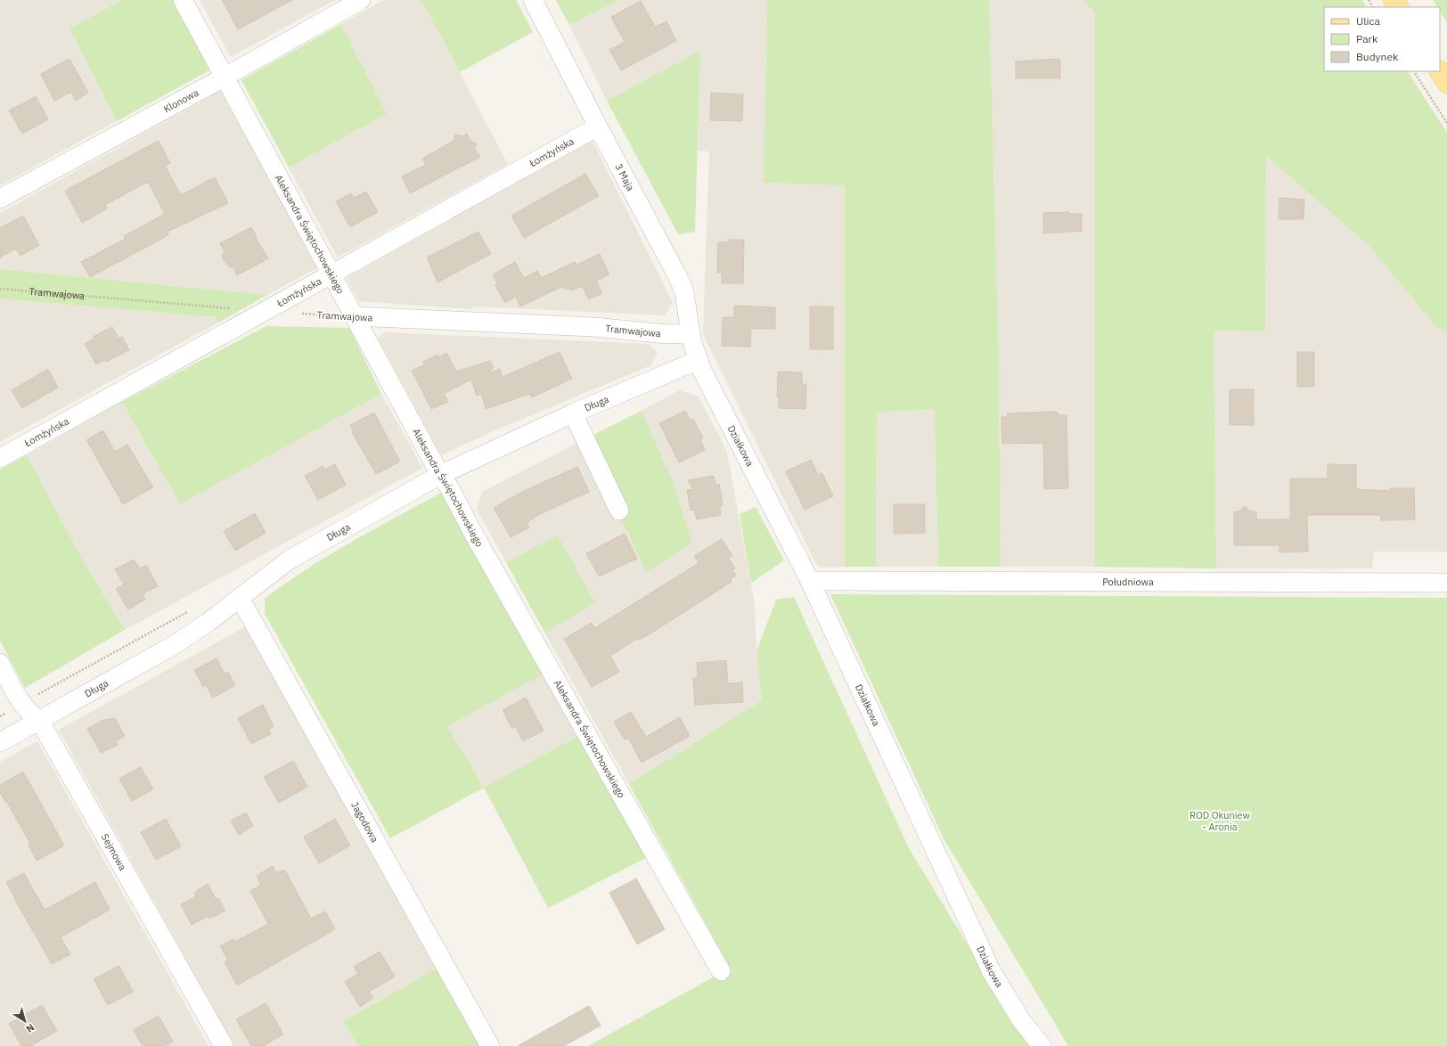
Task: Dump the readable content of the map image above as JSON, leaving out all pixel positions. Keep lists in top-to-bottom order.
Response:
{
  "streets": {
    "street": [
      "Klonowa",
      "Łomżyńska",
      "3 Maja",
      "Aleksandra Świętochowskiego",
      "Tramwajowa",
      "Długa",
      "Działkowa",
      "Południowa",
      "Jagodowa",
      "Sejmowa"
    ]
  },
  "crossings": [
    ["Klonowa", "Aleksandra Świętochowskiego"],
    ["Łomżyńska", "3 Maja"],
    ["Łomżyńska", "Aleksandra Świętochowskiego"],
    ["Łomżyńska", "Tramwajowa"],
    ["3 Maja", "Tramwajowa"],
    ["3 Maja", "Długa"],
    ["3 Maja", "Działkowa"],
    ["Aleksandra Świętochowskiego", "Tramwajowa"],
    ["Aleksandra Świętochowskiego", "Długa"],
    ["Długa", "Działkowa"],
    ["Długa", "Jagodowa"],
    ["Długa", "Sejmowa"],
    ["Działkowa", "Południowa"]
  ],
  "parks": ["ROD Okuniew - Aronia"],
  "legend": ["Ulica", "Park", "Budynek"],
  "north": "bottom right"
}
